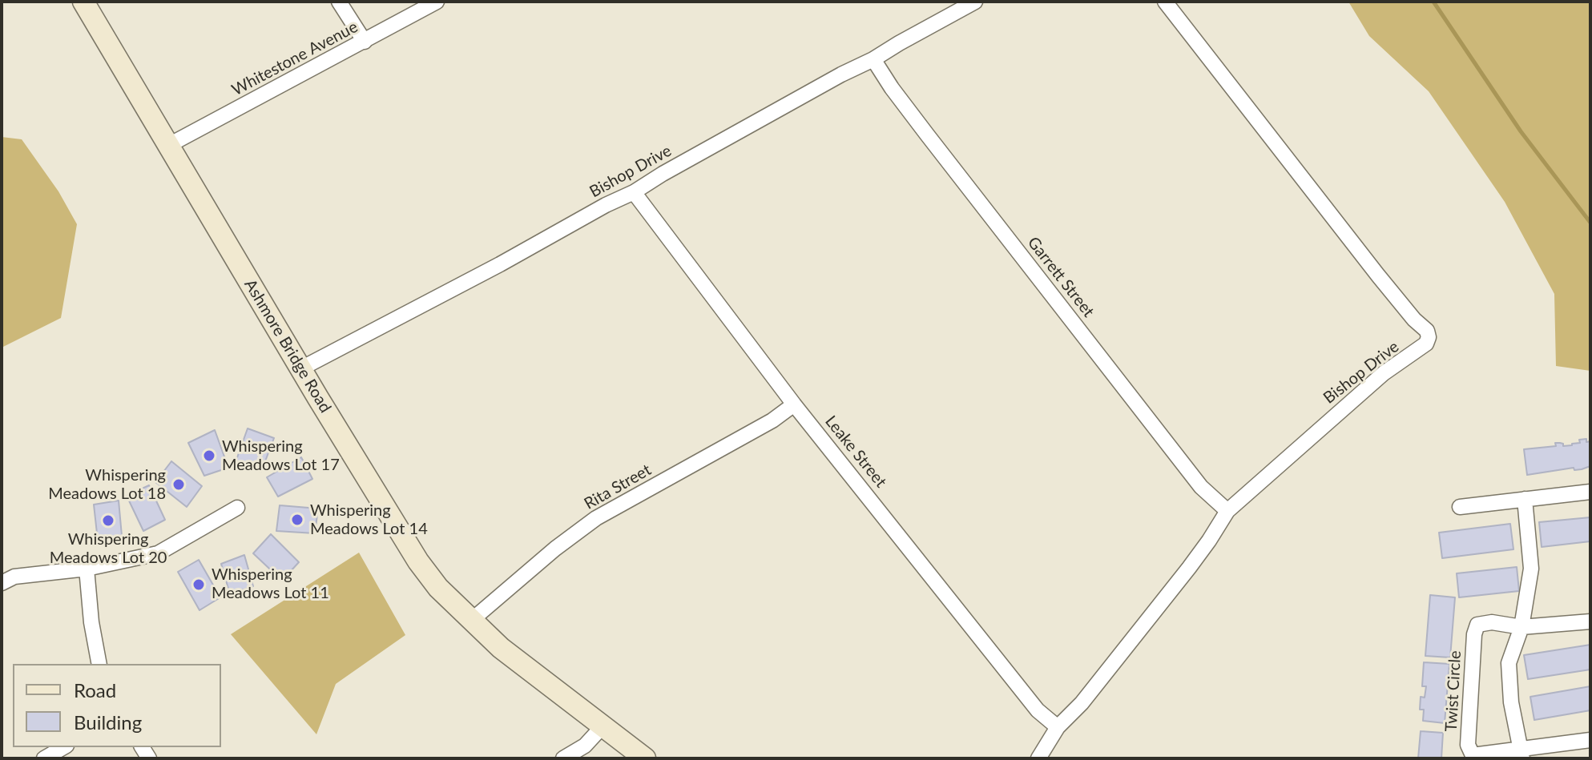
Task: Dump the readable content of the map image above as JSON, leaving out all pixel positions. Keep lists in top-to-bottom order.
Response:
{
  "streets": {
    "main road": ["Ashmore Bridge Road"],
    "street": [
      "Whitestone Avenue",
      "Bishop Drive",
      "Garrett Street",
      "Leake Street",
      "Rita Street",
      "Twist Circle"
    ]
  },
  "crossings": [
    ["Whitestone Avenue", "Ashmore Bridge Road"],
    ["Bishop Drive", "Garrett Street"],
    ["Bishop Drive", "Ashmore Bridge Road"],
    ["Bishop Drive", "Leake Street"],
    ["Ashmore Bridge Road", "Rita Street"],
    ["Leake Street", "Rita Street"]
  ],
  "places": [
    "Whispering Meadows Lot 17",
    "Whispering Meadows Lot 18",
    "Whispering Meadows Lot 14",
    "Whispering Meadows Lot 20",
    "Whispering Meadows Lot 11"
  ],
  "legend": ["Road", "Building"]
}
